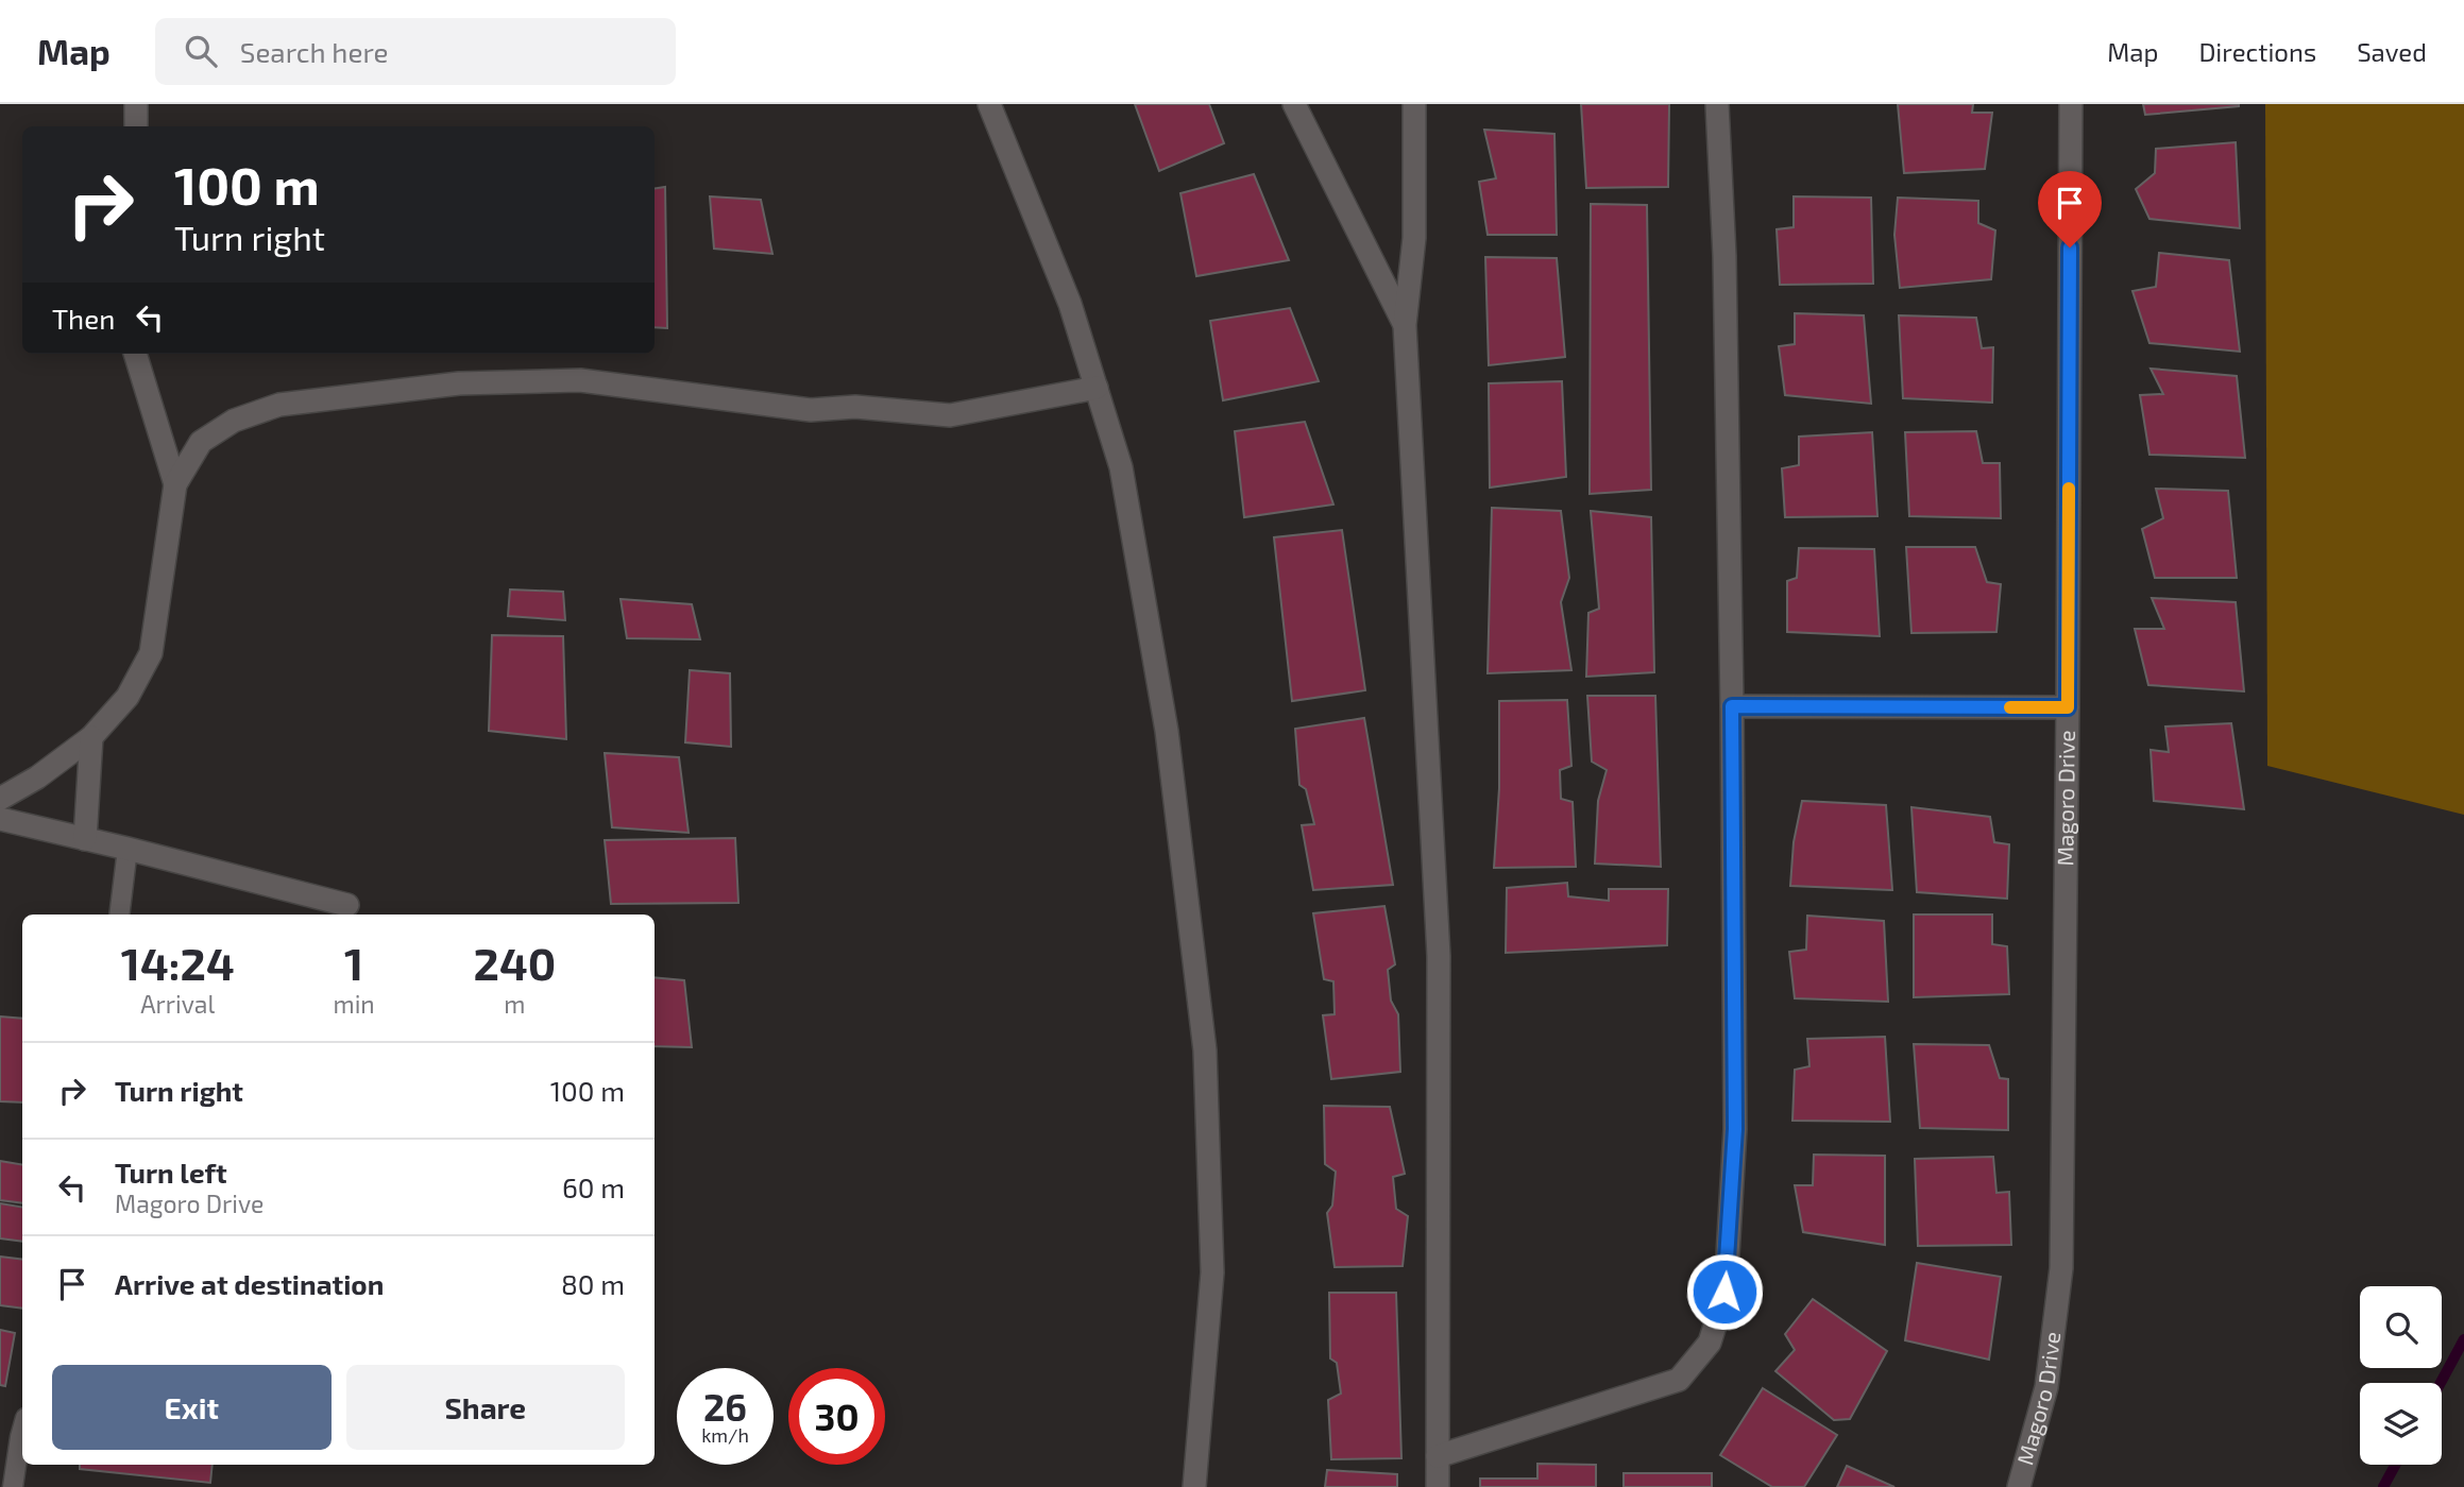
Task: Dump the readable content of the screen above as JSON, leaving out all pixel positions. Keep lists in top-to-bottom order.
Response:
{
  "streets": {
    "street": ["Magoro Drive"]
  },
  "page": {
    "header": "Map",
    "search": "Search here",
    "nav": ["Map", "Directions", "Saved"],
    "turn": ["100 m", "Turn right"],
    "then": "Then",
    "eta": [
      "14:24",
      "Arrival",
      "1",
      "min",
      "240",
      "m"
    ],
    "list": [
      {
        "name": "Turn right",
        "value": "100 m"
      },
      {
        "name": "Turn left",
        "note": "Magoro Drive",
        "value": "60 m"
      },
      {
        "name": "Arrive at destination",
        "value": "80 m"
      }
    ],
    "buttons": ["Exit", "Share"],
    "speed": "26 km/h",
    "limit": "30"
  }
}
